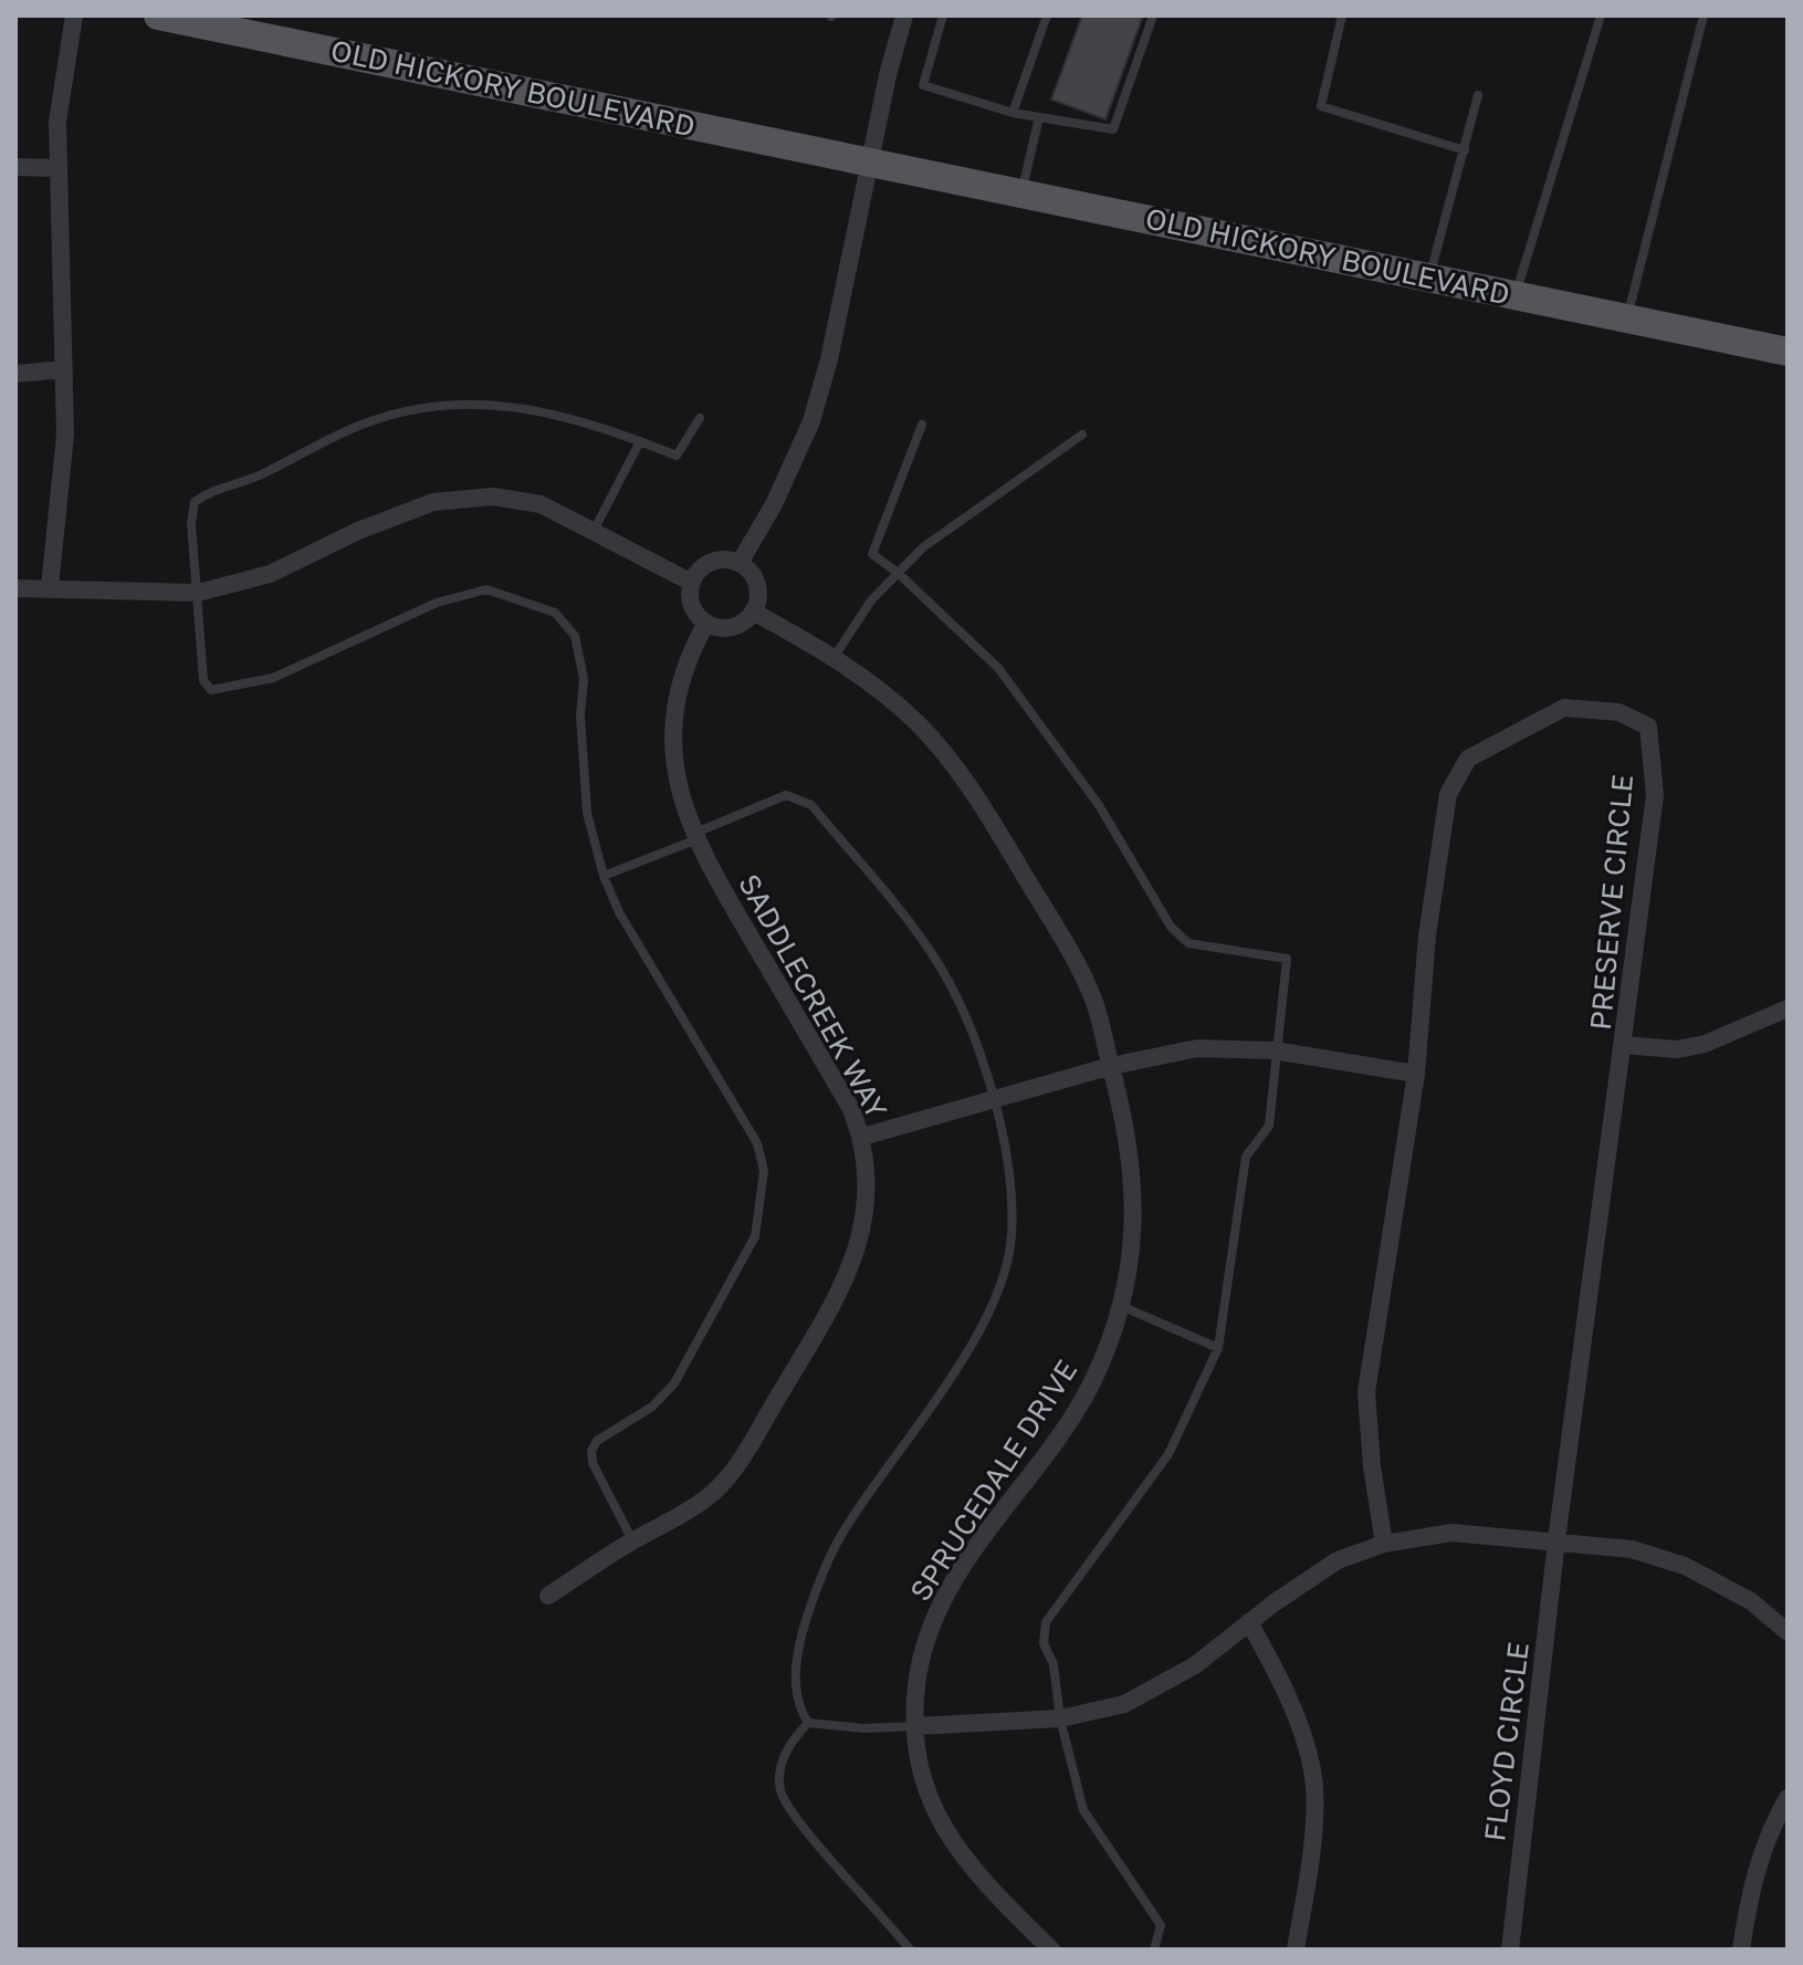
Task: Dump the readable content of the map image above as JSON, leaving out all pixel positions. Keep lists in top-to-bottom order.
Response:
{
  "streets": {
    "main road": ["OLD HICKORY BOULEVARD"],
    "street": [
      "PRESERVE CIRCLE",
      "SADDLECREEK WAY",
      "SPRUCEDALE DRIVE",
      "FLOYD CIRCLE"
    ]
  },
  "crossings": [
    ["PRESERVE CIRCLE", "FLOYD CIRCLE"],
    ["SADDLECREEK WAY", "SPRUCEDALE DRIVE"]
  ]
}
